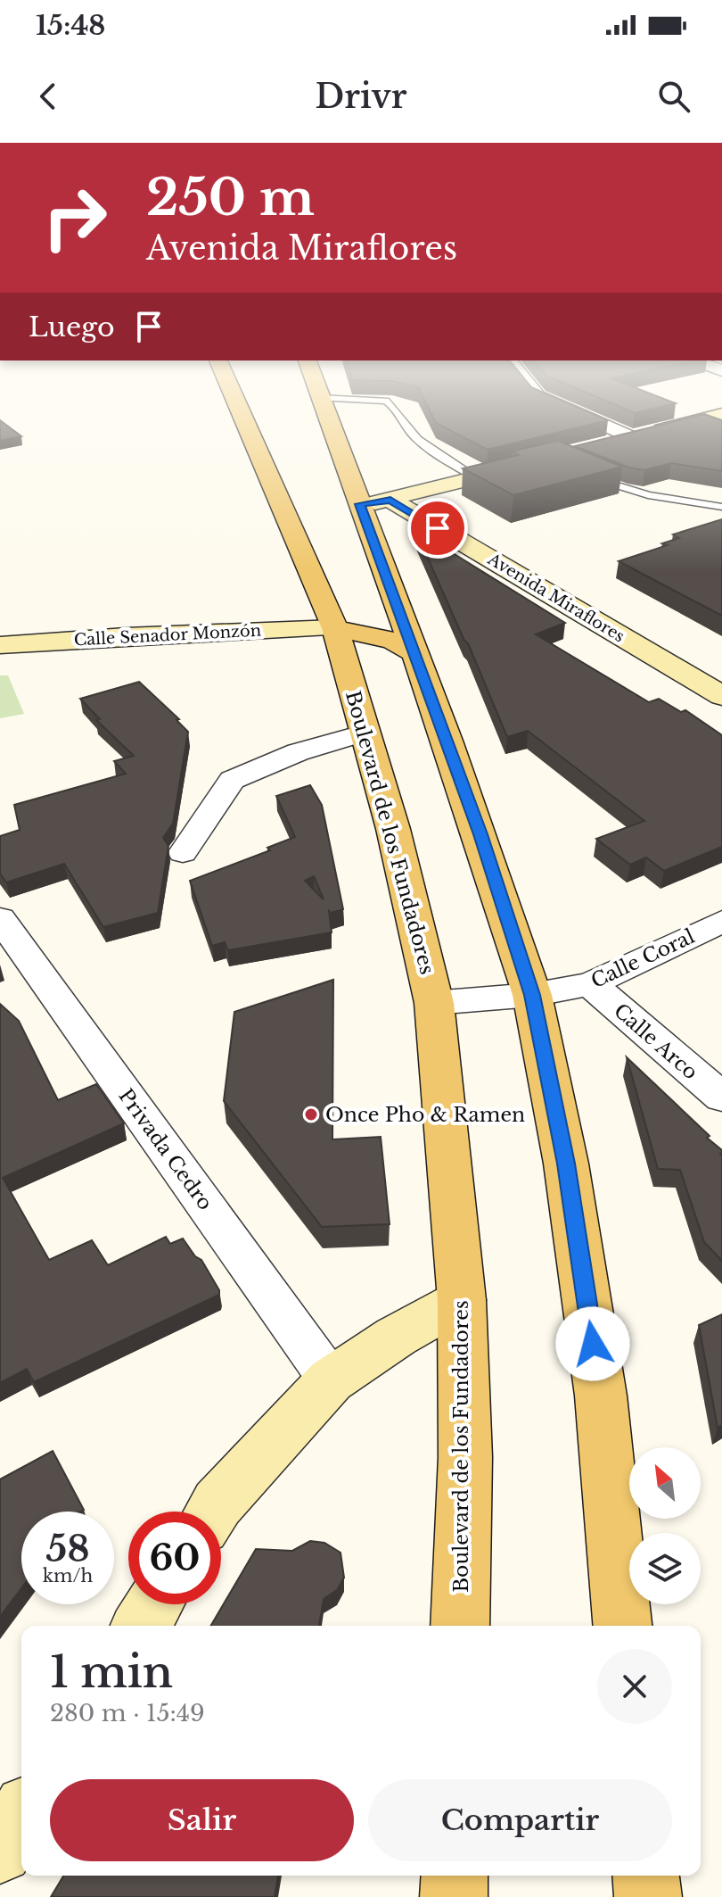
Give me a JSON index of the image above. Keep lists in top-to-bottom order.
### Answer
{
  "streets": {
    "main road": ["Boulevard de los Fundadores"],
    "street": [
      "Avenida Miraflores",
      "Calle Senador Monzón",
      "Calle Coral",
      "Calle Arco",
      "Privada Cedro"
    ]
  },
  "crossings": [
    ["Calle Senador Monzón", "Boulevard de los Fundadores"],
    ["Boulevard de los Fundadores", "Calle Coral"],
    ["Calle Coral", "Calle Arco"]
  ],
  "places": ["Once Pho & Ramen"],
  "north": "top left",
  "page": {
    "status": "15:48",
    "header": "Drivr",
    "turn": ["250 m", "Avenida Miraflores"],
    "then": "Luego",
    "speed": "58 km/h",
    "limit": "60",
    "heading": ["1 min", "280 m · 15:49"],
    "buttons": ["Salir", "Compartir"]
  }
}
